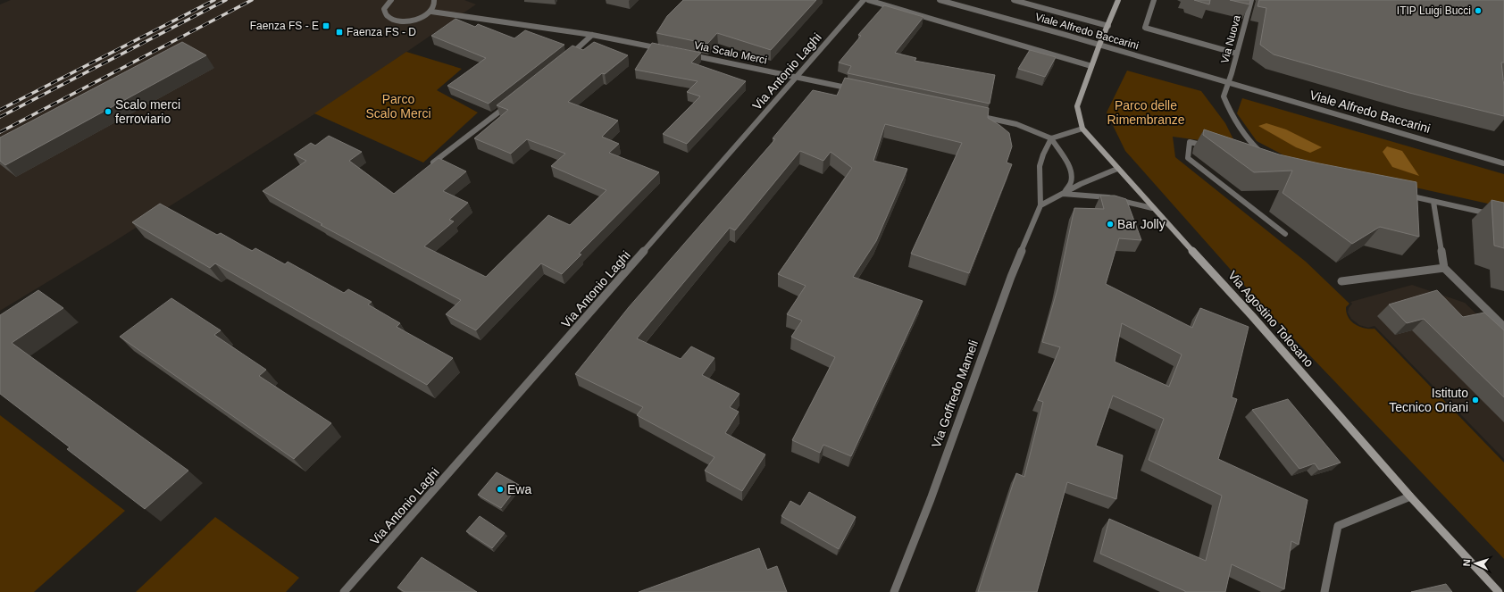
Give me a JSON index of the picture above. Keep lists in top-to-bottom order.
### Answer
{
  "streets": {
    "main road": ["Via Agostino Tolosano"],
    "street": [
      "Viale Alfredo Baccarini",
      "Via Nuova",
      "Via Scalo Merci",
      "Via Antonio Laghi",
      "Via Goffredo Mameli"
    ]
  },
  "crossings": [
    ["Viale Alfredo Baccarini", "Via Nuova"],
    ["Viale Alfredo Baccarini", "Via Agostino Tolosano"],
    ["Via Scalo Merci", "Via Antonio Laghi"]
  ],
  "parks": ["Parco Scalo Merci", "Parco delle Rimembranze"],
  "places": {
    "other": [
      "ITIP Luigi Bucci",
      "Scalo merci ferroviario",
      "Bar Jolly",
      "Istituto Tecnico Oriani",
      "Ewa"
    ],
    "transit": ["Faenza FS - E", "Faenza FS - D"]
  },
  "north": "left"
}
